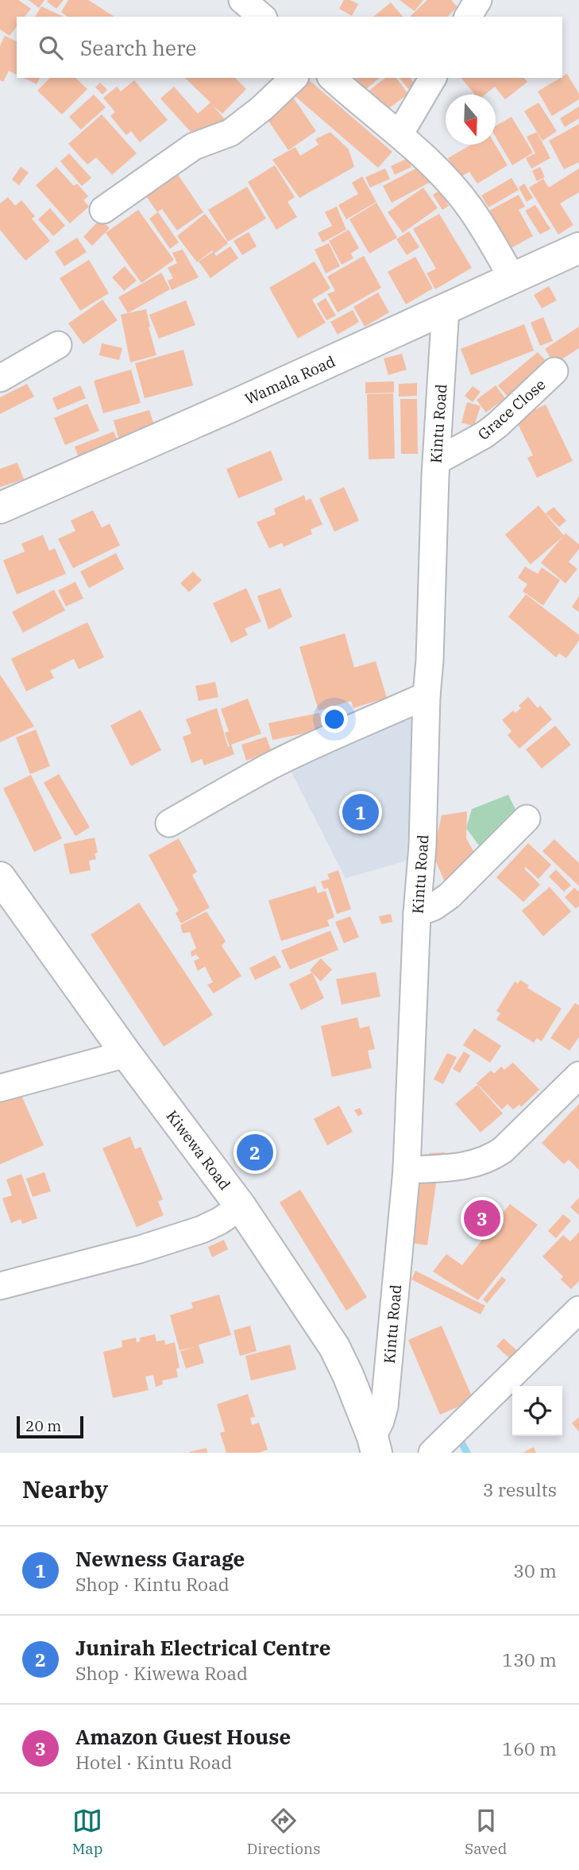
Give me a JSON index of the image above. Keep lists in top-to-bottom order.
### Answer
{
  "streets": {
    "street": [
      "Wamala Road",
      "Grace Close",
      "Kintu Road",
      "Kiwewa Road"
    ]
  },
  "crossings": [
    ["Wamala Road", "Kintu Road"],
    ["Grace Close", "Kintu Road"],
    ["Kintu Road", "Kiwewa Road"]
  ],
  "scale_bar": "20 m",
  "north": "bottom",
  "page": {
    "search": "Search here",
    "pins": ["1", "2", "3"],
    "scale": "20 m",
    "heading": ["Nearby", "3 results"],
    "list": [
      {
        "mark": "1",
        "name": "Newness Garage",
        "note": "Shop · Kintu Road",
        "value": "30 m"
      },
      {
        "mark": "2",
        "name": "Junirah Electrical Centre",
        "note": "Shop · Kiwewa Road",
        "value": "130 m"
      },
      {
        "mark": "3",
        "name": "Amazon Guest House",
        "note": "Hotel · Kintu Road",
        "value": "160 m"
      }
    ],
    "nav": ["Map", "Directions", "Saved"]
  }
}
